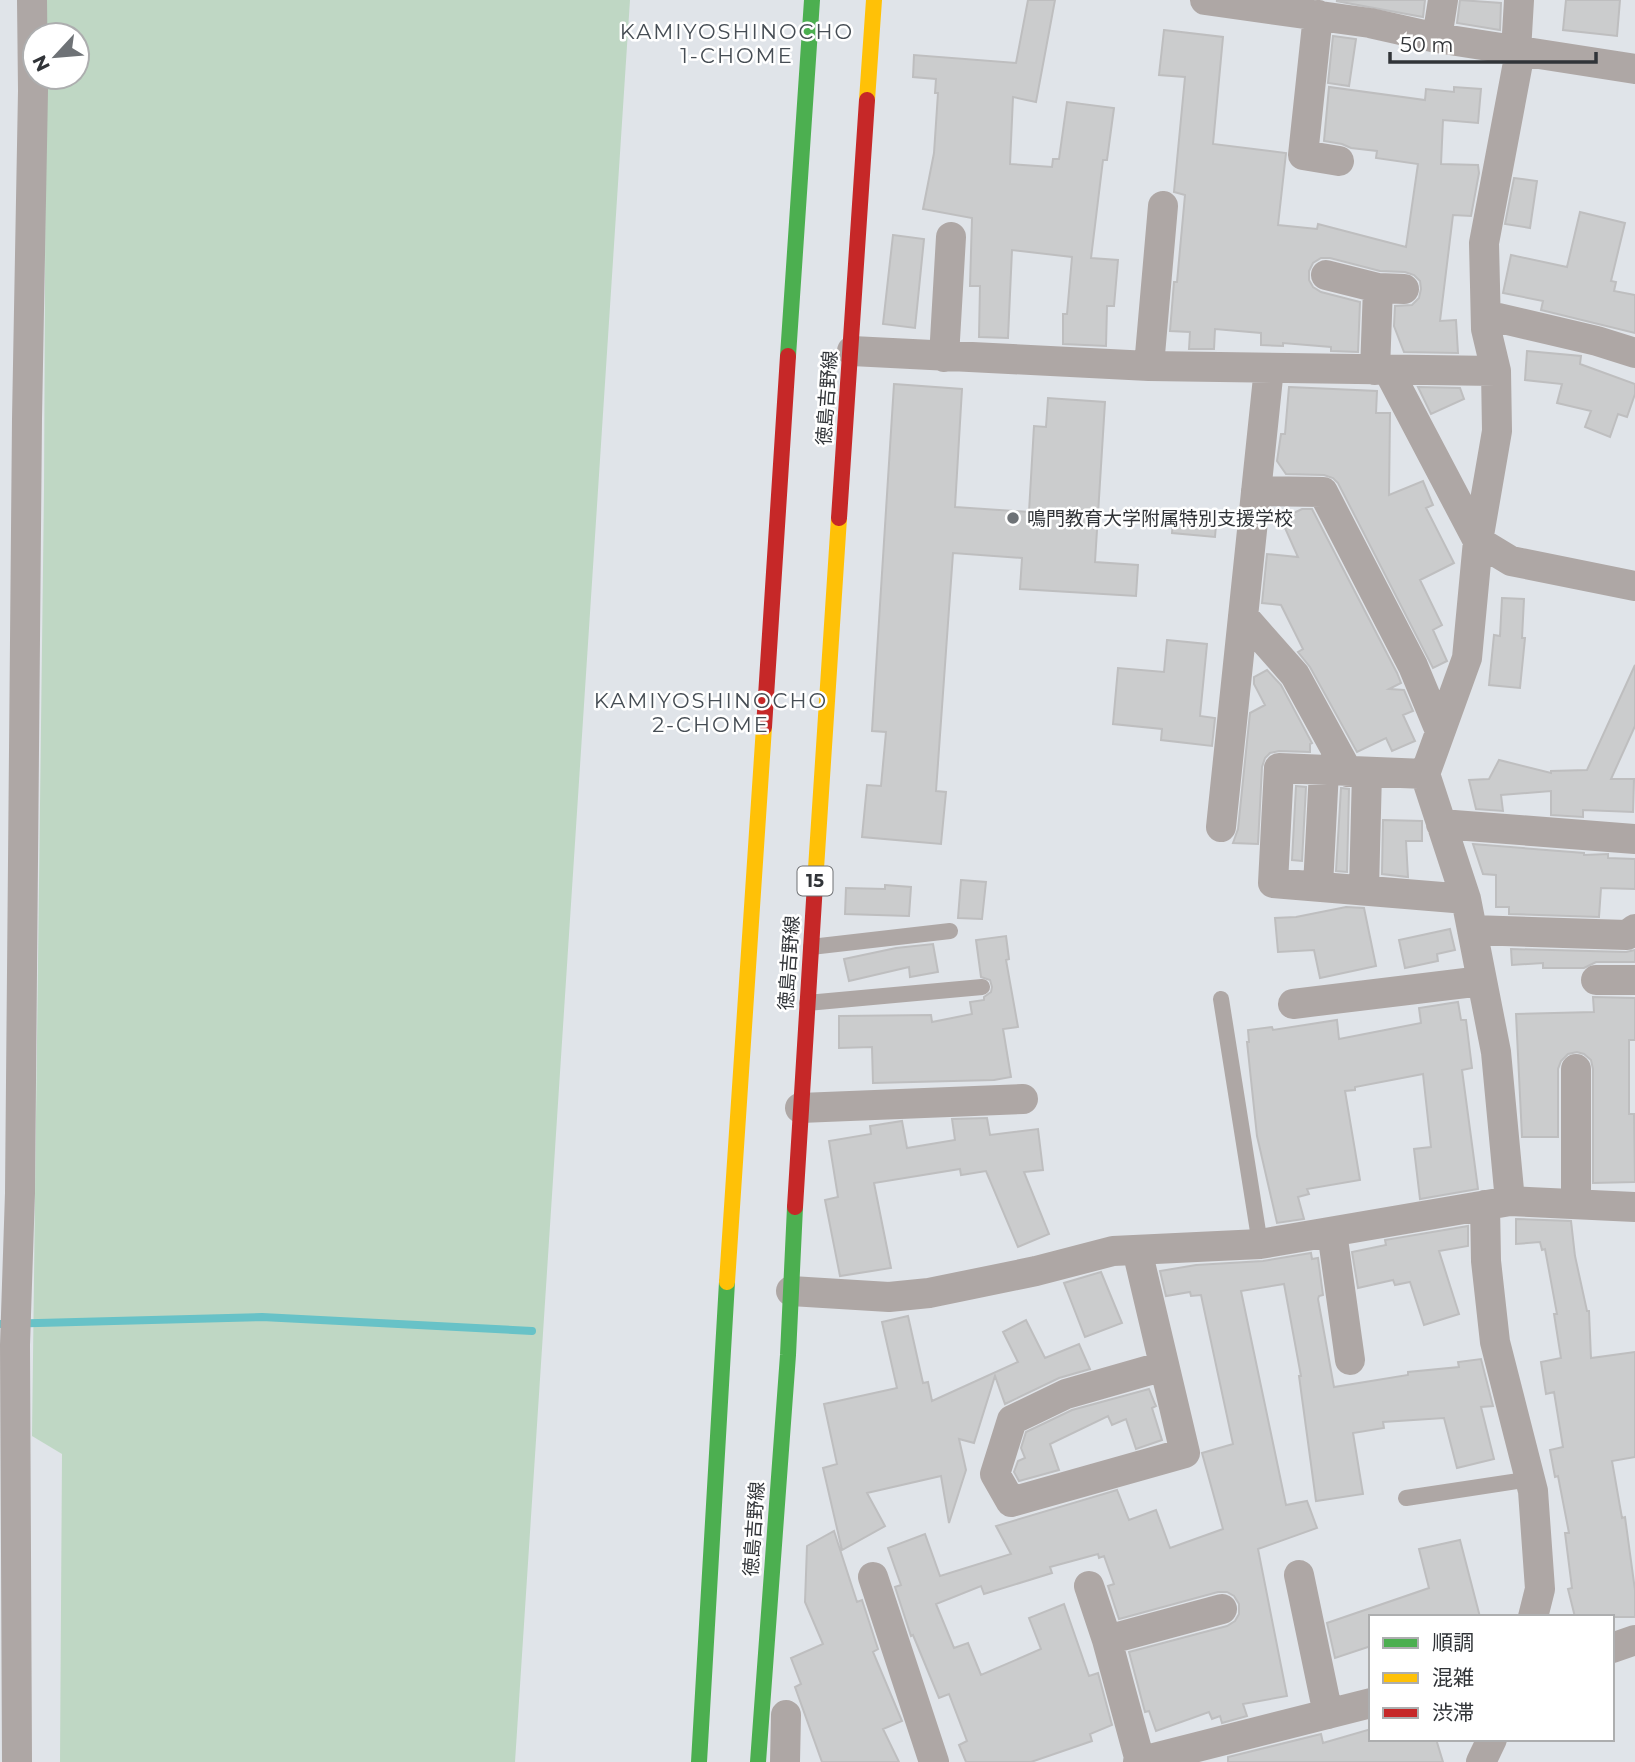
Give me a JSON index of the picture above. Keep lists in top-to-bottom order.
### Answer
{
  "streets": {
    "main road": ["徳島吉野線", "15"]
  },
  "districts": ["KAMIYOSHINOCHO 1-CHOME", "KAMIYOSHINOCHO 2-CHOME"],
  "places": ["鳴門教育大学附属特別支援学校"],
  "legend": ["順調", "混雑", "渋滞"],
  "scale_bar": "50 m",
  "north": "bottom left"
}
